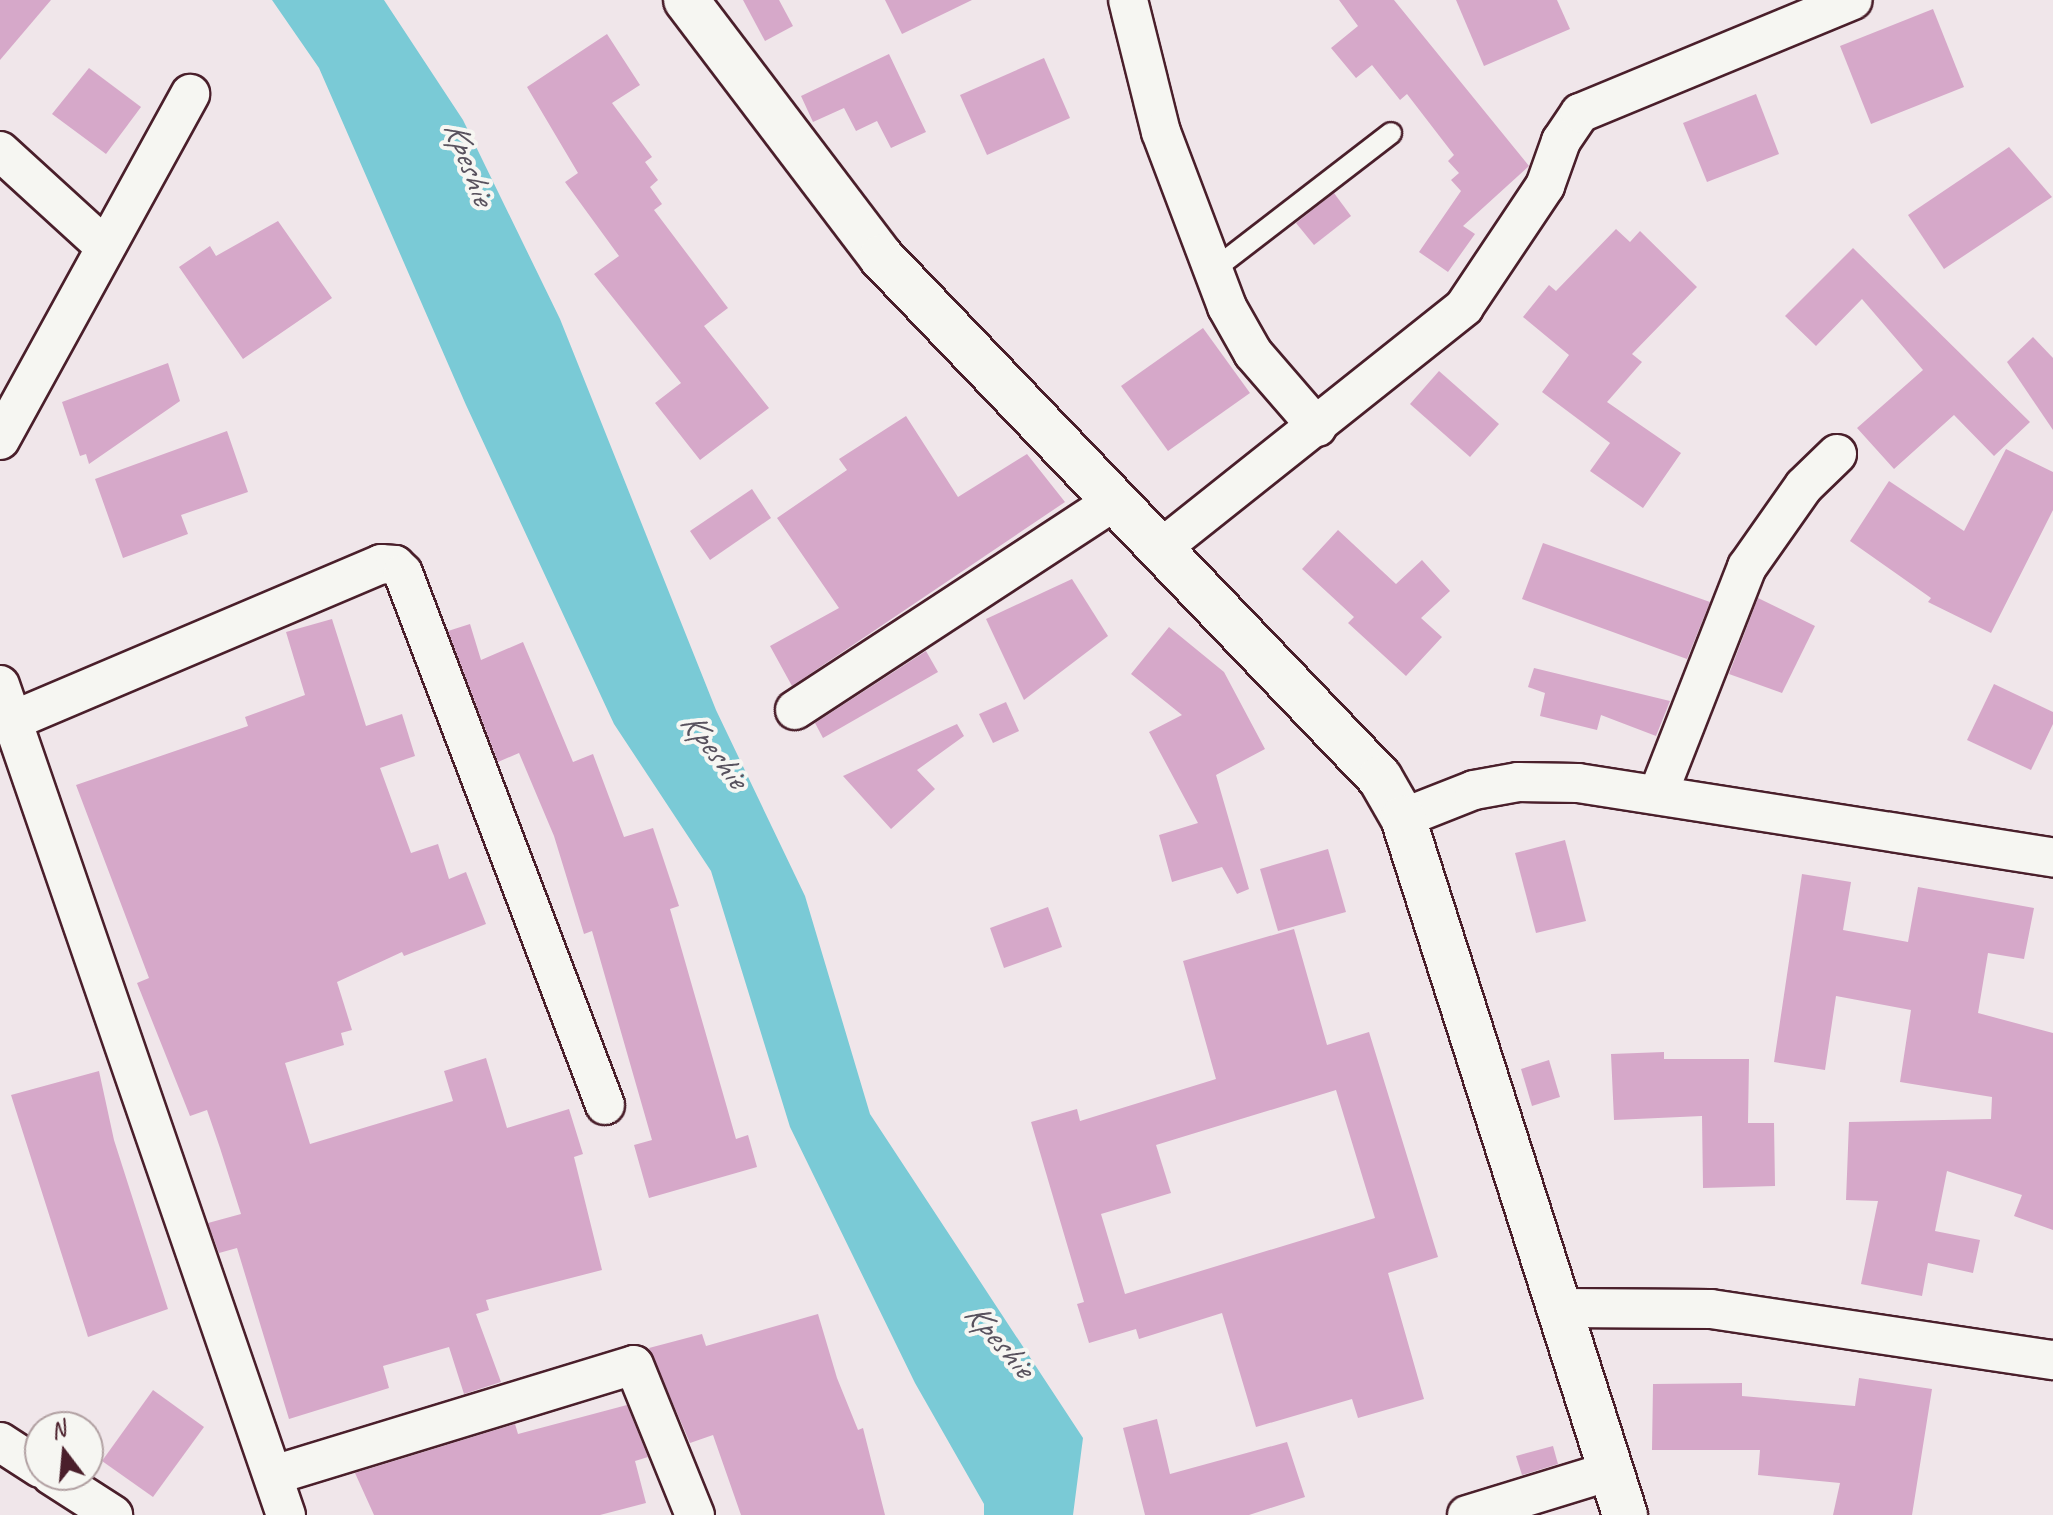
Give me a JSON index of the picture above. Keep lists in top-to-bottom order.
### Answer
{
  "water": ["Kpeshie"],
  "north": "top"
}
